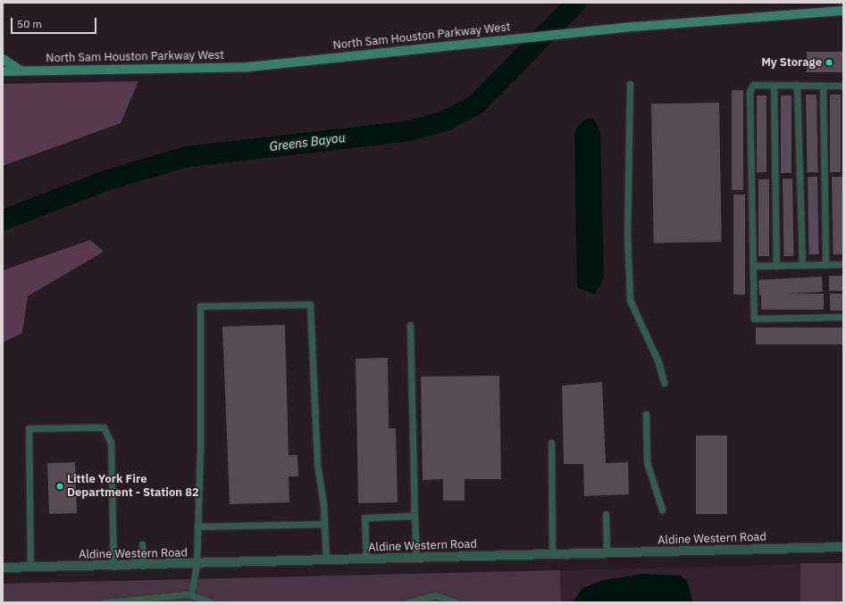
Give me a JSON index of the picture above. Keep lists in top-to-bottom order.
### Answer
{
  "streets": {
    "main road": ["North Sam Houston Parkway West"],
    "street": ["Aldine Western Road"]
  },
  "water": ["Greens Bayou"],
  "places": ["My Storage", "Little York Fire Department - Station 82"],
  "scale_bar": "50 m"
}
